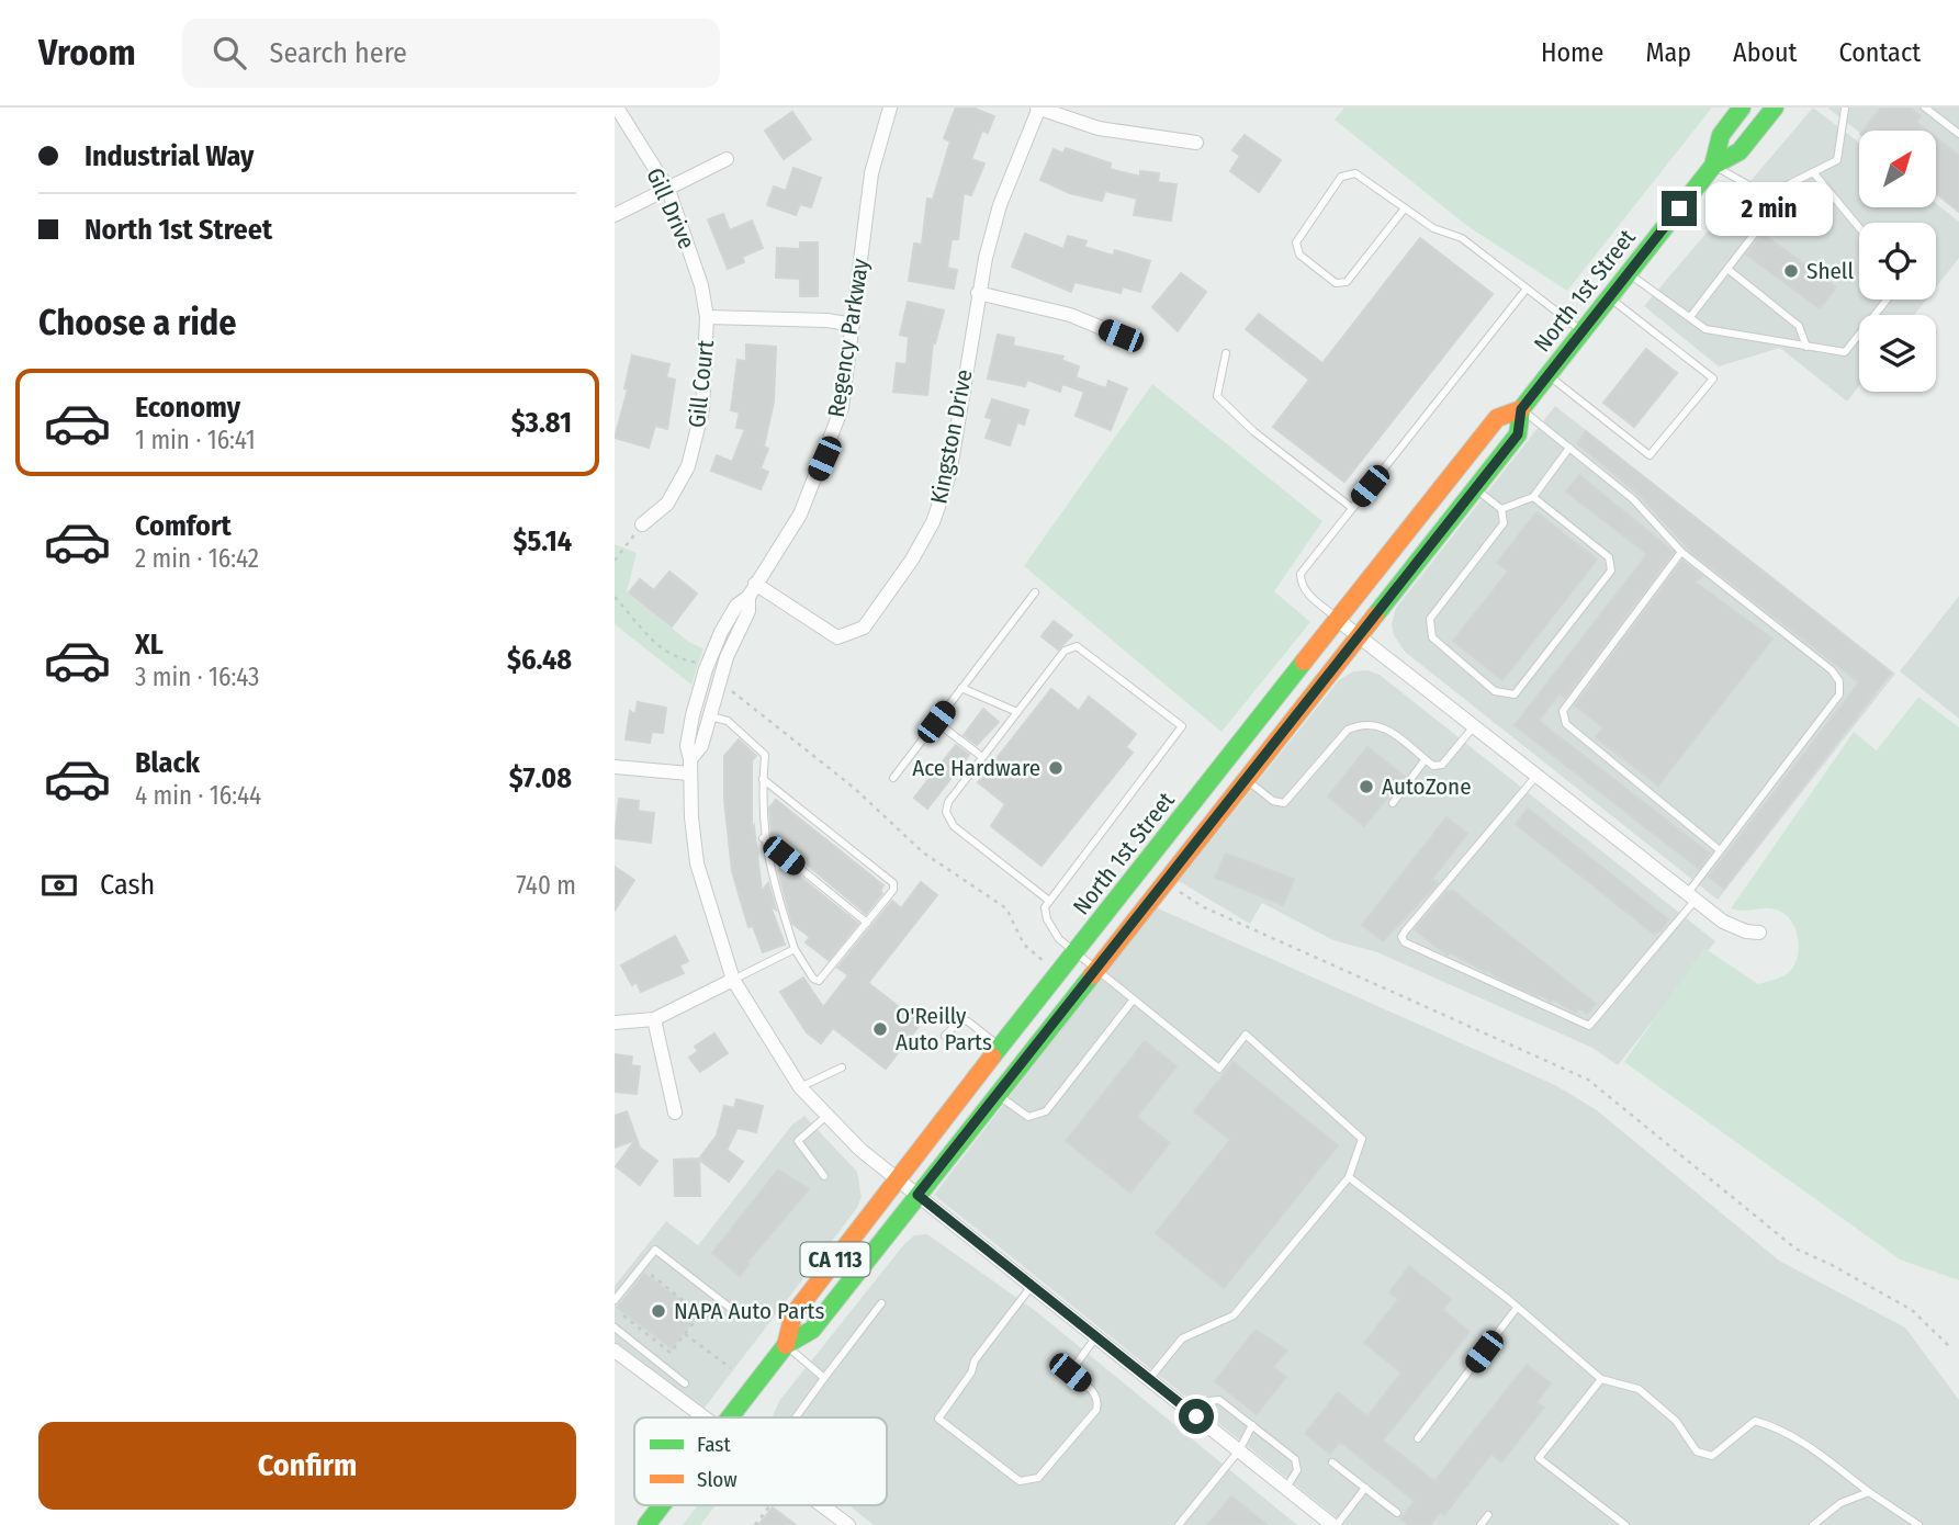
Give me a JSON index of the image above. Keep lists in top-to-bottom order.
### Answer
{
  "streets": {
    "main road": ["North 1st Street", "CA 113"],
    "street": [
      "Gill Drive",
      "Regency Parkway",
      "Gill Court",
      "Kingston Drive"
    ]
  },
  "crossings": [
    ["Gill Drive", "Gill Court"],
    ["North 1st Street", "Regency Parkway"],
    ["Regency Parkway", "Kingston Drive"]
  ],
  "places": [
    "Shell",
    "Ace Hardware",
    "AutoZone",
    "O'Reilly Auto Parts",
    "NAPA Auto Parts"
  ],
  "legend": ["Fast", "Slow"],
  "north": "top right",
  "page": {
    "header": "Vroom",
    "search": "Search here",
    "nav": [
      "Home",
      "Map",
      "About",
      "Contact"
    ],
    "banner": ["Industrial Way", "North 1st Street"],
    "bubble": "2 min",
    "heading": "Choose a ride",
    "list": [
      {
        "name": "Economy",
        "note": "1 min · 16:41",
        "value": "$3.81"
      },
      {
        "name": "Comfort",
        "note": "2 min · 16:42",
        "value": "$5.14"
      },
      {
        "name": "XL",
        "note": "3 min · 16:43",
        "value": "$6.48"
      },
      {
        "name": "Black",
        "note": "4 min · 16:44",
        "value": "$7.08"
      }
    ],
    "pay": ["Cash", "740 m"],
    "buttons": "Confirm"
  }
}
